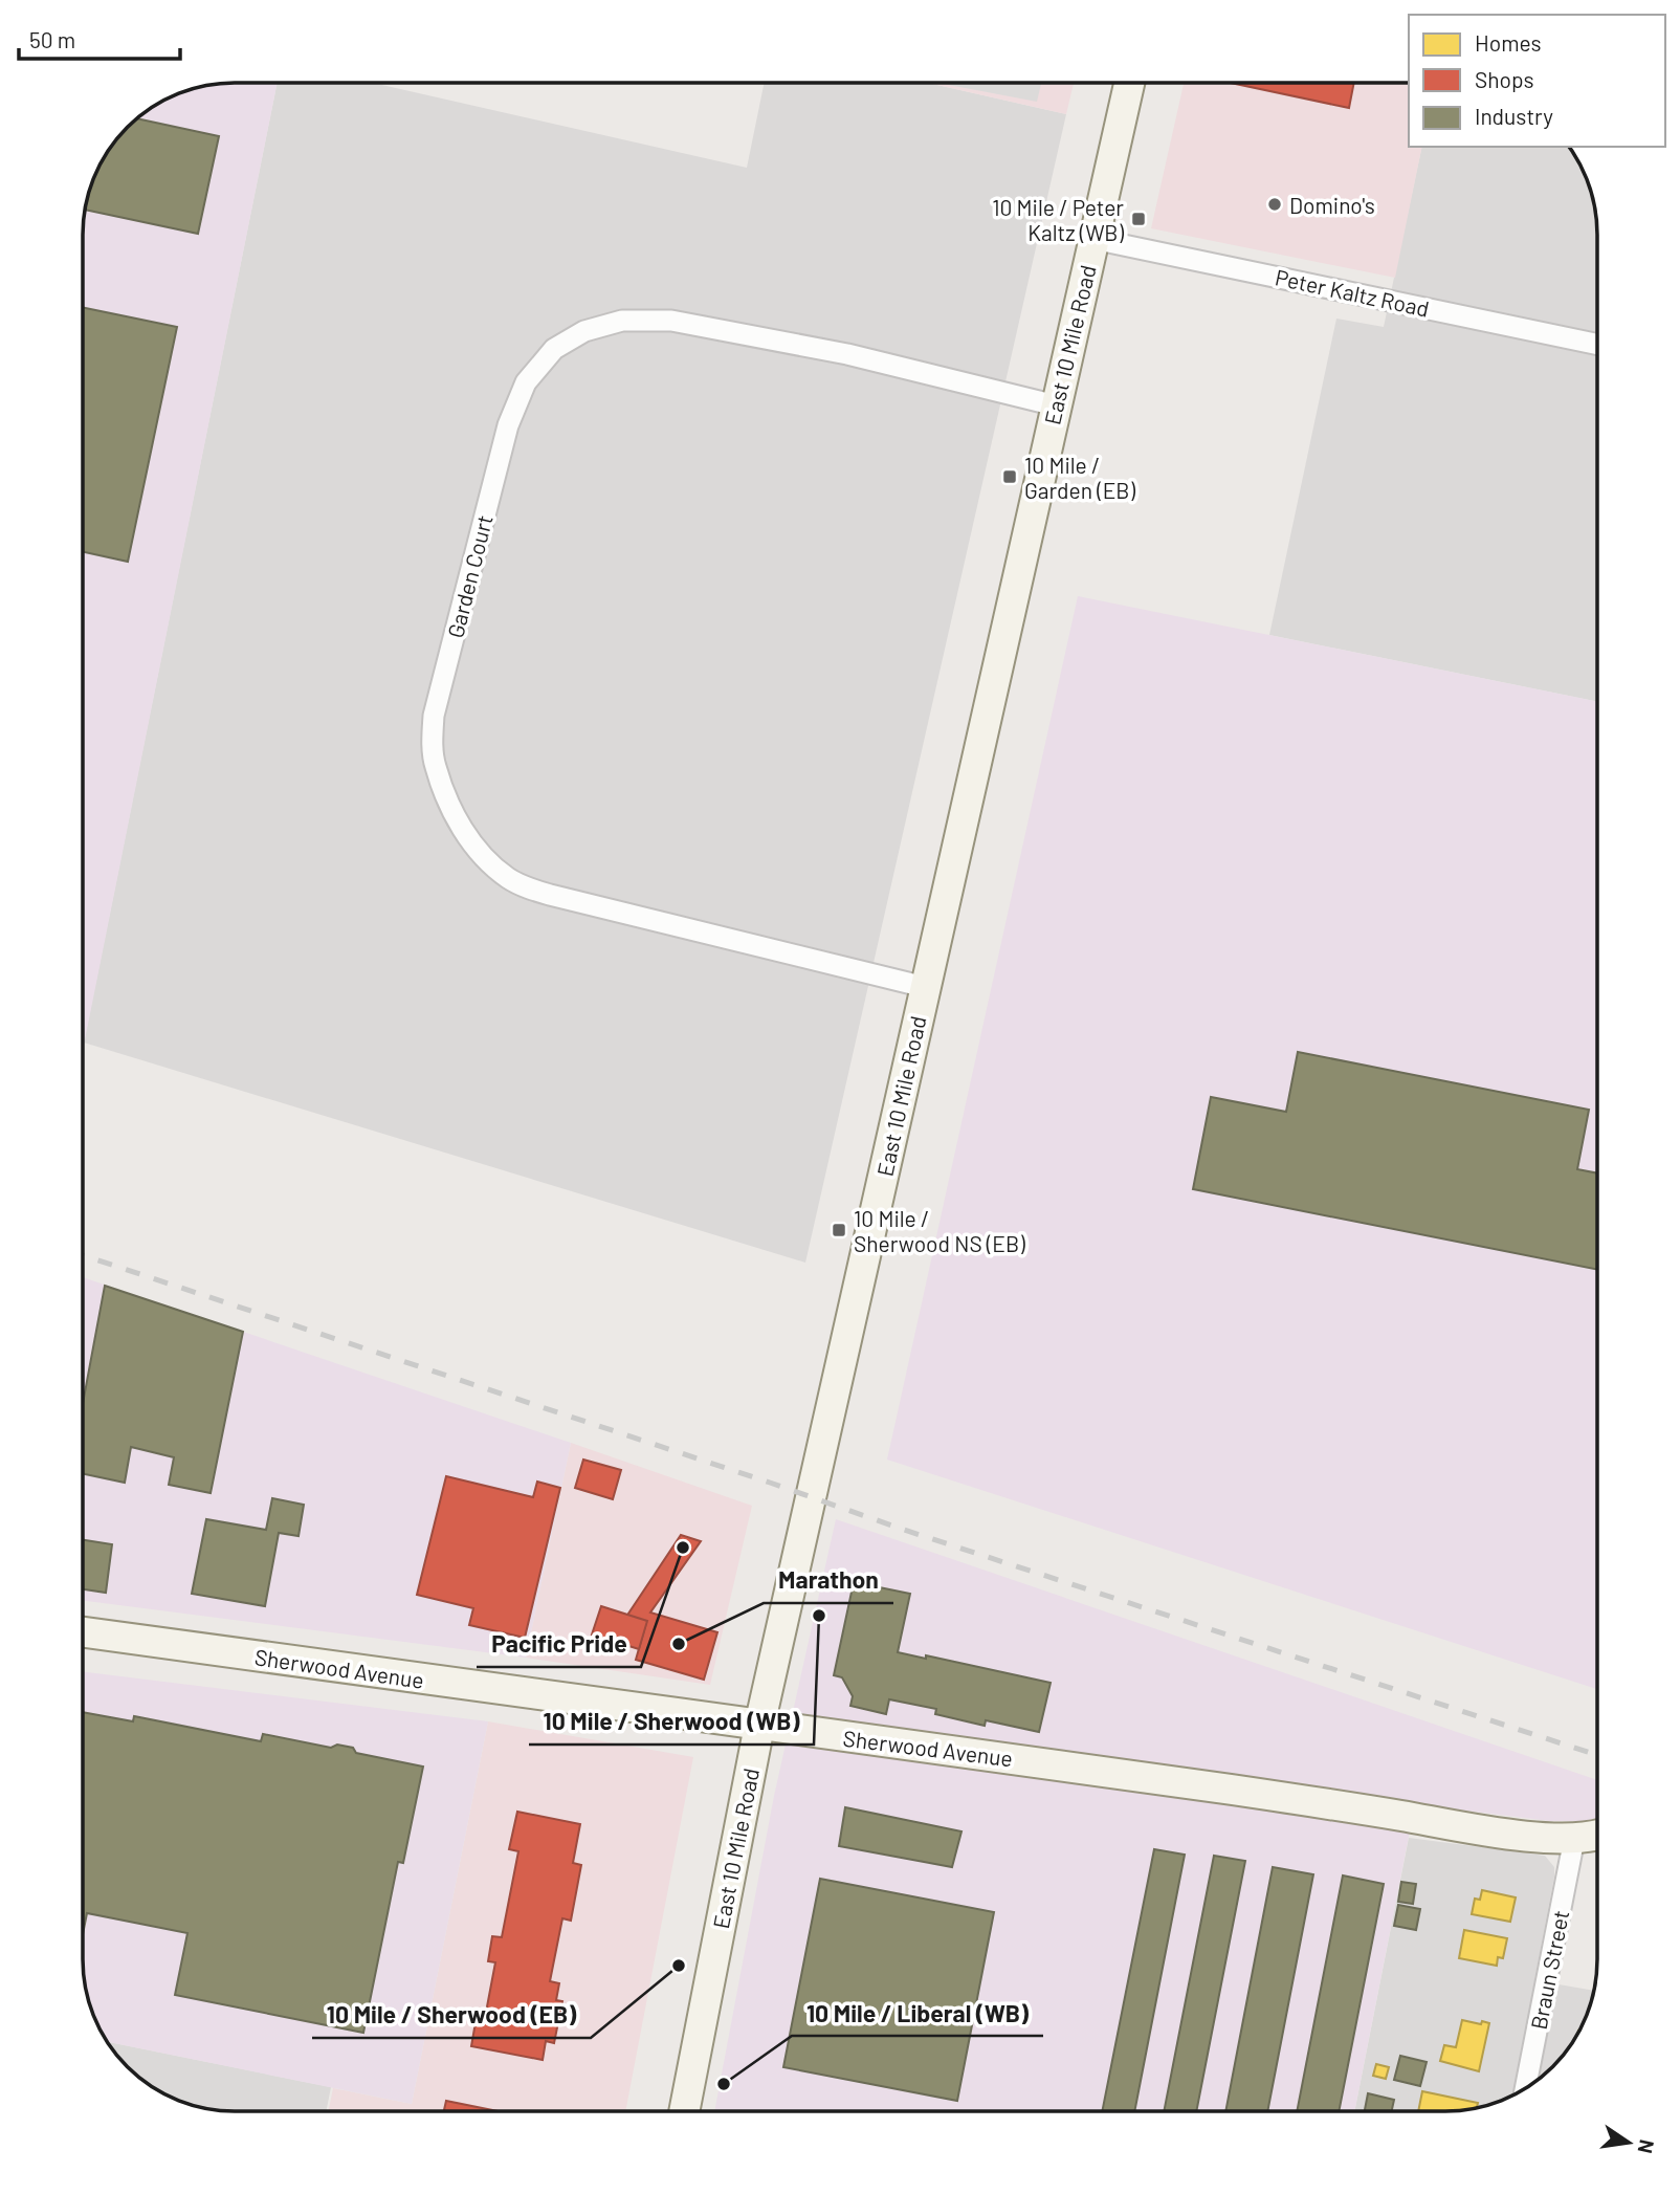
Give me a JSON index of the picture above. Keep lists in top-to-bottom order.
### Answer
{
  "streets": {
    "main road": ["East 10 Mile Road", "Sherwood Avenue"],
    "street": ["Peter Kaltz Road", "Garden Court", "Braun Street"]
  },
  "crossings": [
    ["Peter Kaltz Road", "East 10 Mile Road"],
    ["East 10 Mile Road", "Garden Court"],
    ["East 10 Mile Road", "Sherwood Avenue"],
    ["Sherwood Avenue", "Braun Street"]
  ],
  "places": {
    "other": [
      "Domino's",
      "Pacific Pride",
      "10 Mile / Sherwood (WB)",
      "Marathon",
      "10 Mile / Sherwood (EB)",
      "10 Mile / Liberal (WB)"
    ],
    "transit": ["10 Mile / Peter Kaltz (WB)", "10 Mile / Garden (EB)", "10 Mile / Sherwood NS (EB)"]
  },
  "legend": ["Homes", "Shops", "Industry"],
  "scale_bar": "50 m",
  "north": "right"
}
